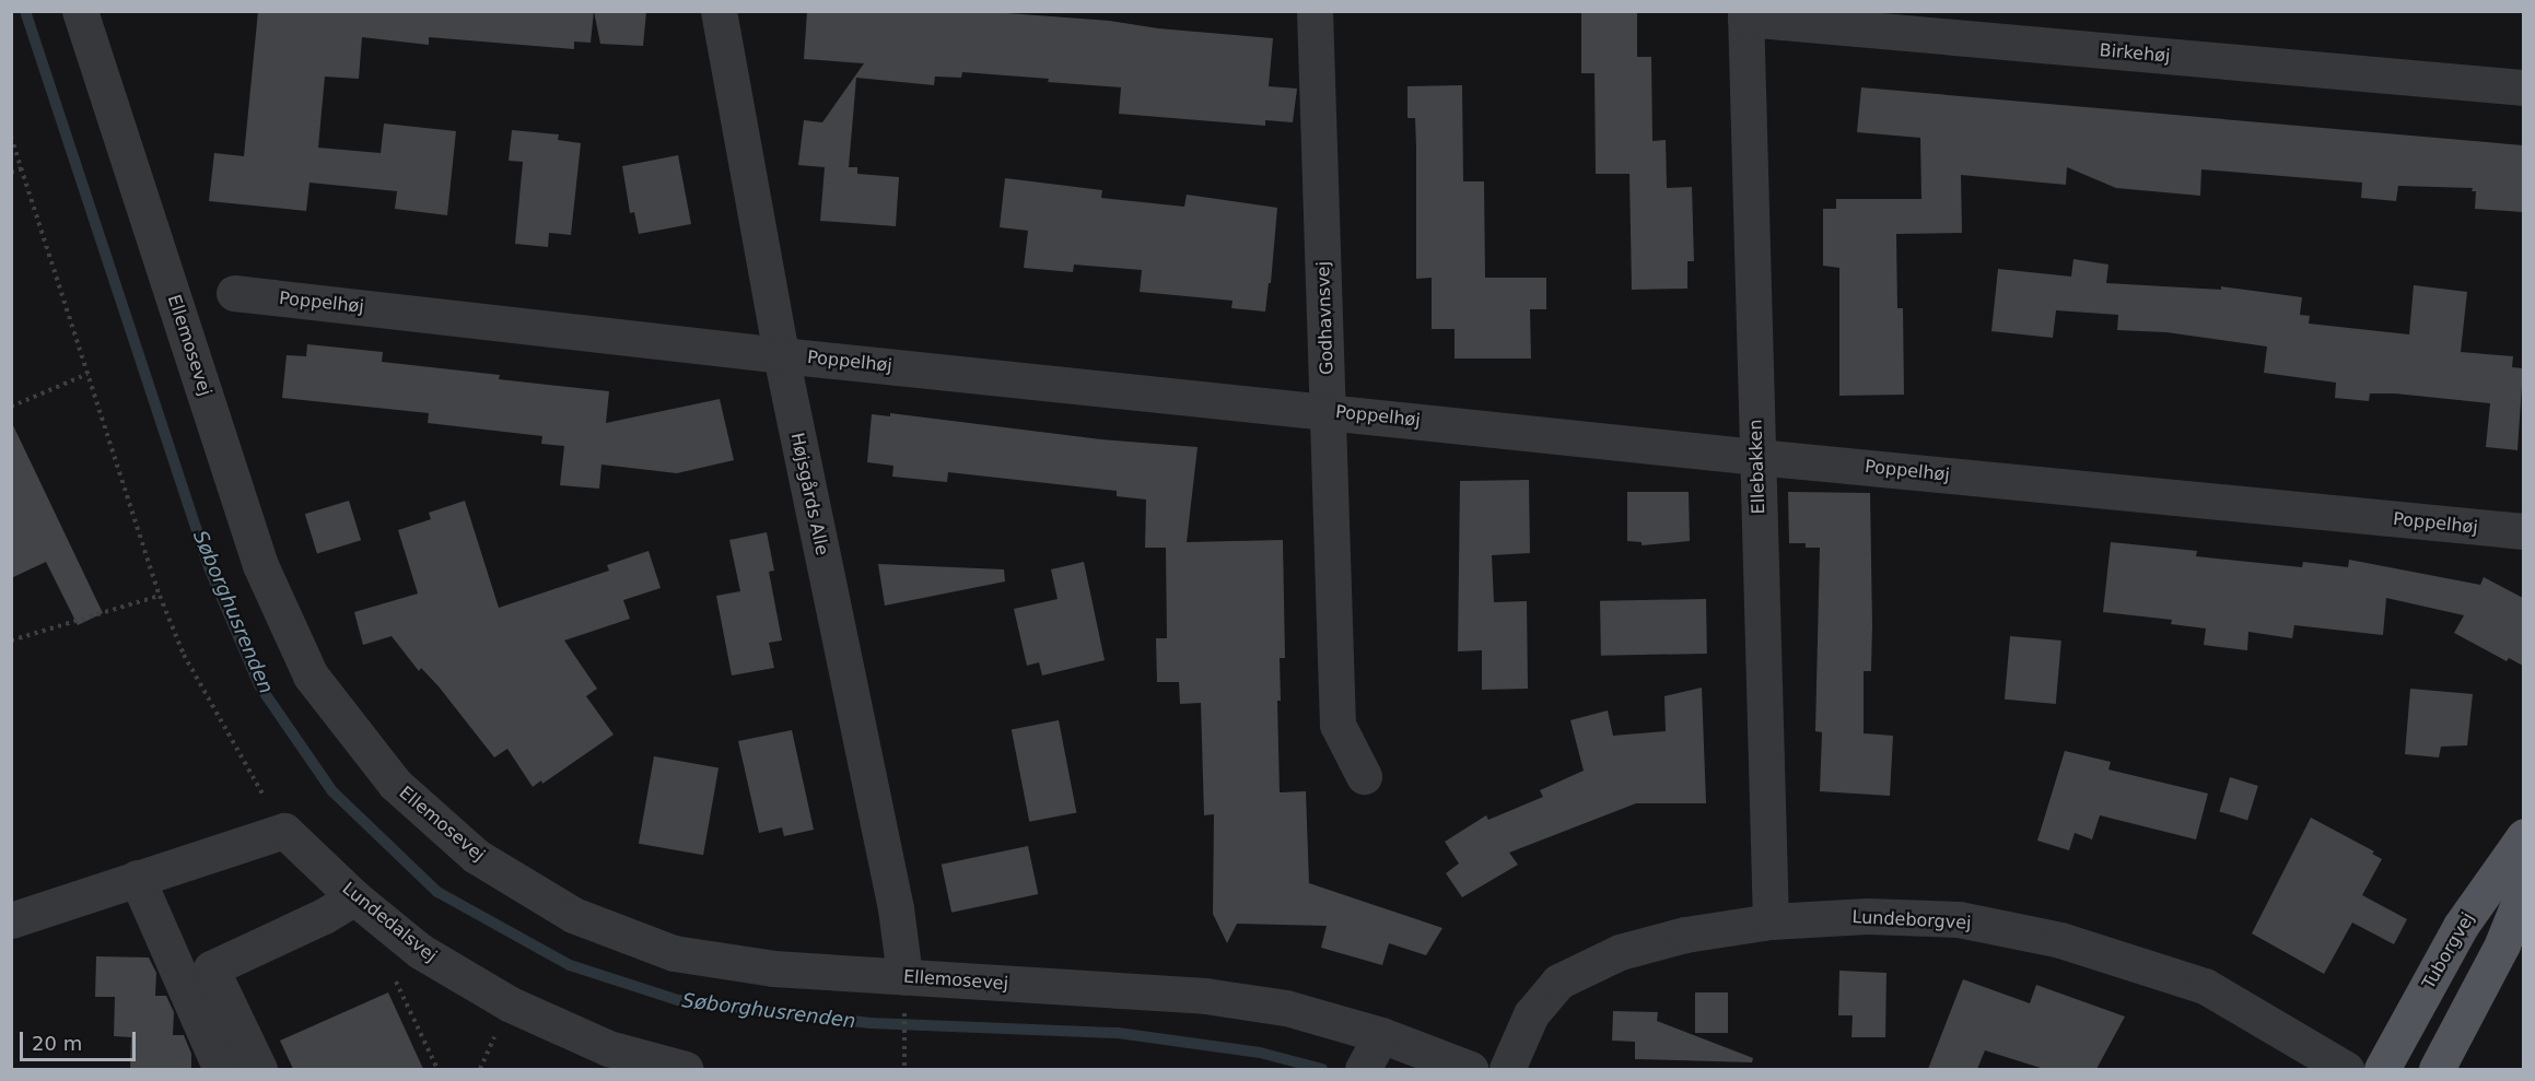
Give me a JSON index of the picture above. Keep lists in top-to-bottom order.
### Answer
{
  "streets": {
    "main road": ["Tuborgvej"],
    "street": [
      "Birkehøj",
      "Poppelhøj",
      "Godhavnsvej",
      "Ellemosevej",
      "Ellebakken",
      "Højsgårds Alle",
      "Lundeborgvej",
      "Lundedalsvej"
    ]
  },
  "crossings": [
    ["Birkehøj", "Ellebakken"],
    ["Poppelhøj", "Godhavnsvej"],
    ["Poppelhøj", "Ellebakken"],
    ["Poppelhøj", "Højsgårds Alle"],
    ["Ellemosevej", "Højsgårds Alle"],
    ["Ellebakken", "Lundeborgvej"]
  ],
  "water": ["Søborghusrenden"],
  "scale_bar": "20 m"
}
